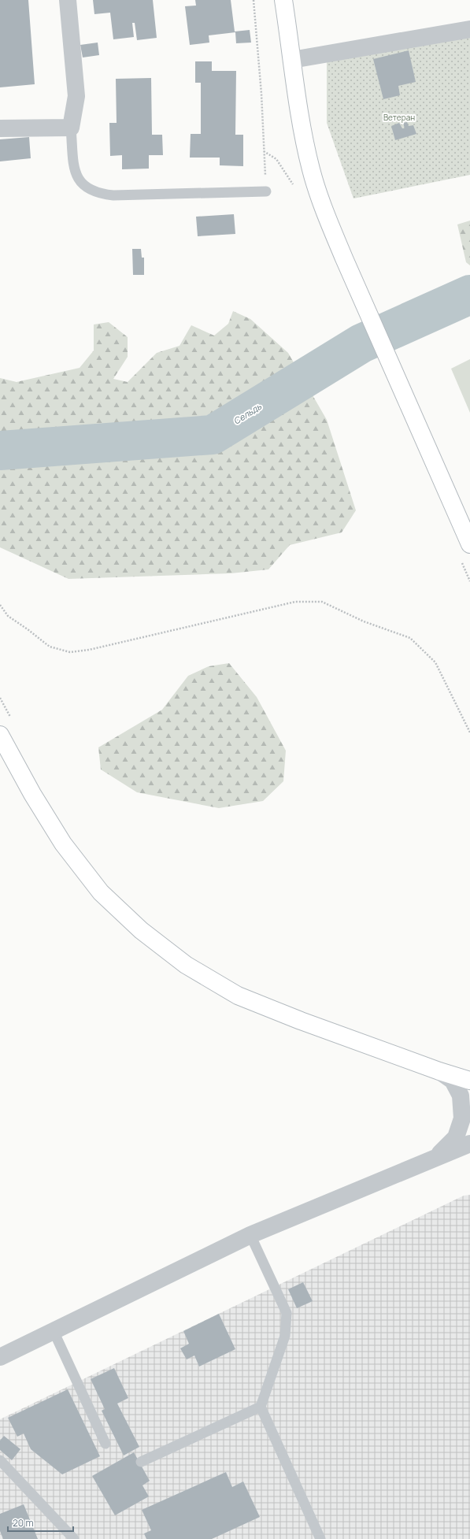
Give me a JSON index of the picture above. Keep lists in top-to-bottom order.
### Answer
{
  "water": ["Сельдь"],
  "parks": ["Ветеран"],
  "scale_bar": "20 m"
}
